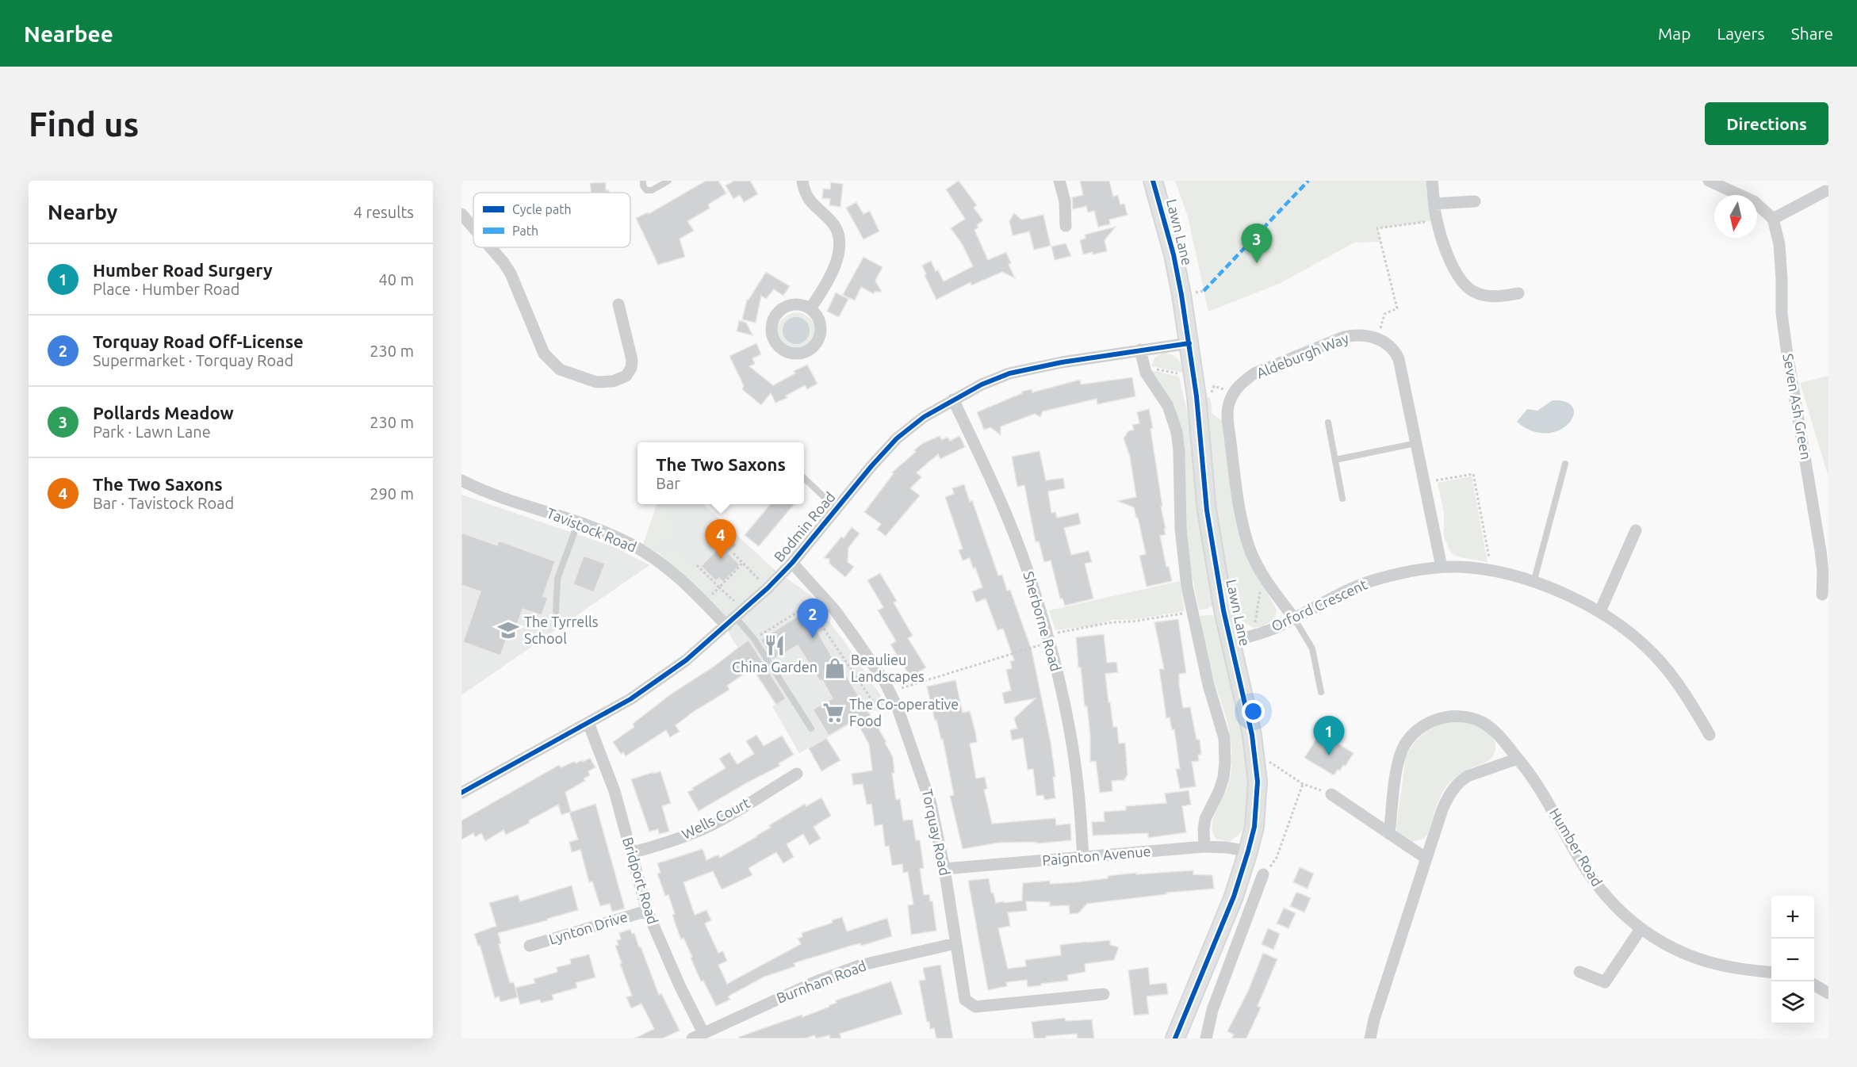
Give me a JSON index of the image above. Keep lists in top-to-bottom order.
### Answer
{
  "streets": {
    "street": [
      "Lawn Lane",
      "Aldeburgh Way",
      "Seven Ash Green",
      "Bodmin Road",
      "Tavistock Road",
      "Orford Crescent",
      "Sherborne Road",
      "Wells Court",
      "Torquay Road",
      "Humber Road",
      "Paignton Avenue",
      "Bridport Road",
      "Lynton Drive",
      "Burnham Road"
    ]
  },
  "crossings": [
    ["Lawn Lane", "Bodmin Road"],
    ["Lawn Lane", "Orford Crescent"],
    ["Lawn Lane", "Paignton Avenue"],
    ["Aldeburgh Way", "Orford Crescent"],
    ["Bodmin Road", "Tavistock Road"],
    ["Bodmin Road", "Sherborne Road"],
    ["Bodmin Road", "Torquay Road"],
    ["Bodmin Road", "Bridport Road"],
    ["Sherborne Road", "Paignton Avenue"],
    ["Wells Court", "Bridport Road"],
    ["Torquay Road", "Paignton Avenue"],
    ["Torquay Road", "Burnham Road"],
    ["Bridport Road", "Lynton Drive"],
    ["Bridport Road", "Burnham Road"]
  ],
  "places": {
    "school or university": ["The Tyrrells School"],
    "restaurant": ["China Garden"],
    "shop": ["Beaulieu Landscapes"],
    "supermarket": ["The Co-operative Food"]
  },
  "legend": ["Cycle path", "Path"],
  "north": "bottom",
  "page": {
    "header": "Nearbee",
    "nav": ["Map", "Layers", "Share"],
    "buttons": "Directions",
    "title": "Find us",
    "heading": ["Nearby", "4 results"],
    "pins": [
      "3",
      "4",
      "2",
      "1"
    ],
    "list": [
      {
        "mark": "1",
        "name": "Humber Road Surgery",
        "note": "Place · Humber Road",
        "value": "40 m"
      },
      {
        "mark": "2",
        "name": "Torquay Road Off-License",
        "note": "Supermarket · Torquay Road",
        "value": "230 m"
      },
      {
        "mark": "3",
        "name": "Pollards Meadow",
        "note": "Park · Lawn Lane",
        "value": "230 m"
      },
      {
        "mark": "4",
        "name": "The Two Saxons",
        "note": "Bar · Tavistock Road",
        "value": "290 m"
      }
    ],
    "popup": ["The Two Saxons", "Bar"],
    "map_buttons": ["+", "−"]
  }
}
